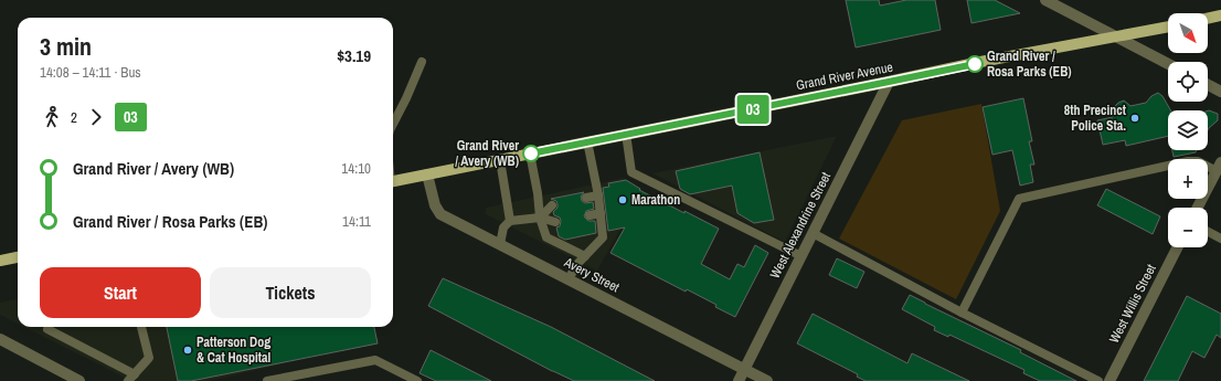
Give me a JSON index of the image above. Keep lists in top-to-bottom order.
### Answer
{
  "streets": {
    "main road": ["Grand River Avenue"],
    "street": ["West Alexandrine Street", "Avery Street", "West Willis Street"]
  },
  "crossings": [
    ["Grand River Avenue", "West Alexandrine Street"],
    ["Grand River Avenue", "Avery Street"],
    ["West Alexandrine Street", "Avery Street"]
  ],
  "places": [
    "Grand River / Rosa Parks (EB)",
    "8th Precinct Police Sta.",
    "Grand River / Avery (WB)",
    "Marathon",
    "Patterson Dog & Cat Hospital"
  ],
  "lines": ["bus line 03"],
  "north": "bottom right",
  "page": {
    "on_map": "03",
    "map_buttons": ["+", "−"],
    "heading": ["3 min", "14:08 – 14:11 · Bus", "$3.19"],
    "legs": ["2", "03"],
    "list": [
      {
        "name": "Grand River / Avery (WB)",
        "value": "14:10"
      },
      {
        "name": "Grand River / Rosa Parks (EB)",
        "value": "14:11"
      }
    ],
    "buttons": ["Start", "Tickets"]
  }
}
